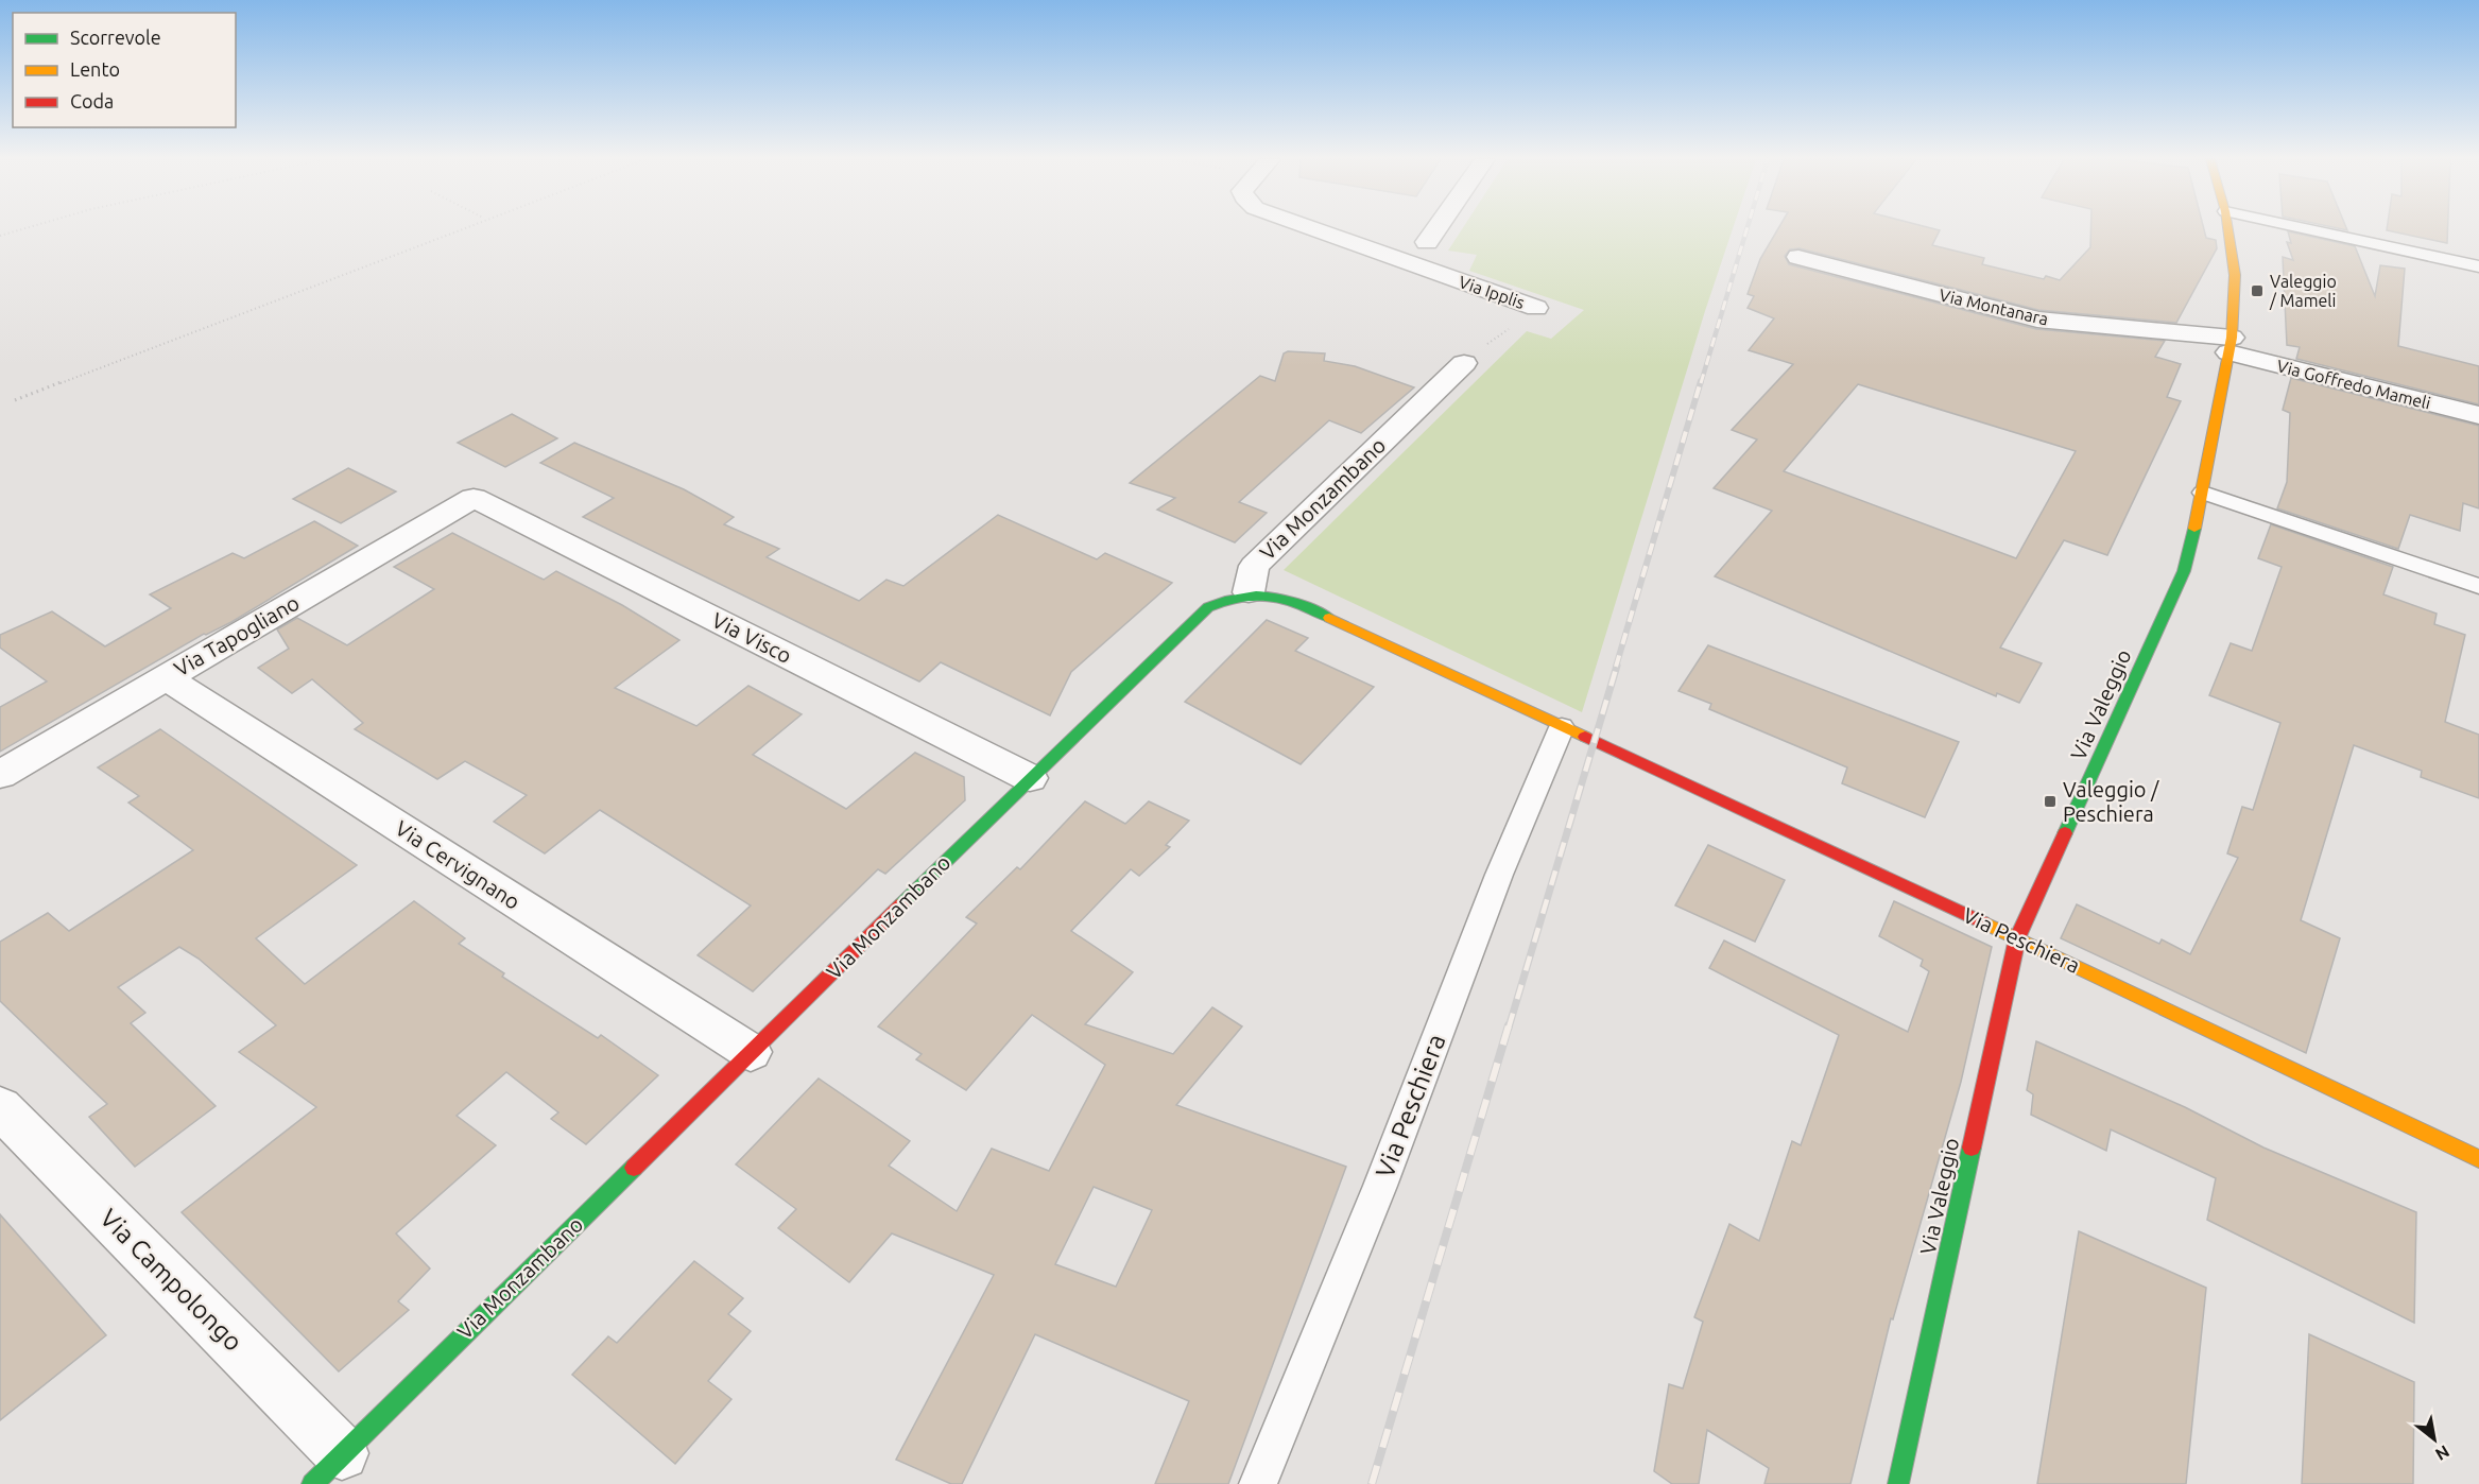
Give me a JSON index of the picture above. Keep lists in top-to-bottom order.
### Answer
{
  "streets": {
    "street": [
      "Via Ipplis",
      "Via Montanara",
      "Via Goffredo Mameli",
      "Via Monzambano",
      "Via Tapogliano",
      "Via Visco",
      "Via Valeggio",
      "Via Cervignano",
      "Via Peschiera",
      "Via Campolongo"
    ]
  },
  "crossings": [
    ["Via Montanara", "Via Goffredo Mameli"],
    ["Via Montanara", "Via Valeggio"],
    ["Via Goffredo Mameli", "Via Valeggio"],
    ["Via Monzambano", "Via Visco"],
    ["Via Monzambano", "Via Cervignano"],
    ["Via Monzambano", "Via Peschiera"],
    ["Via Monzambano", "Via Campolongo"],
    ["Via Tapogliano", "Via Visco"],
    ["Via Tapogliano", "Via Cervignano"],
    ["Via Valeggio", "Via Peschiera"]
  ],
  "places": {
    "transit": ["Valeggio / Mameli", "Valeggio / Peschiera"]
  },
  "legend": ["Scorrevole", "Lento", "Coda"],
  "north": "bottom right"
}
